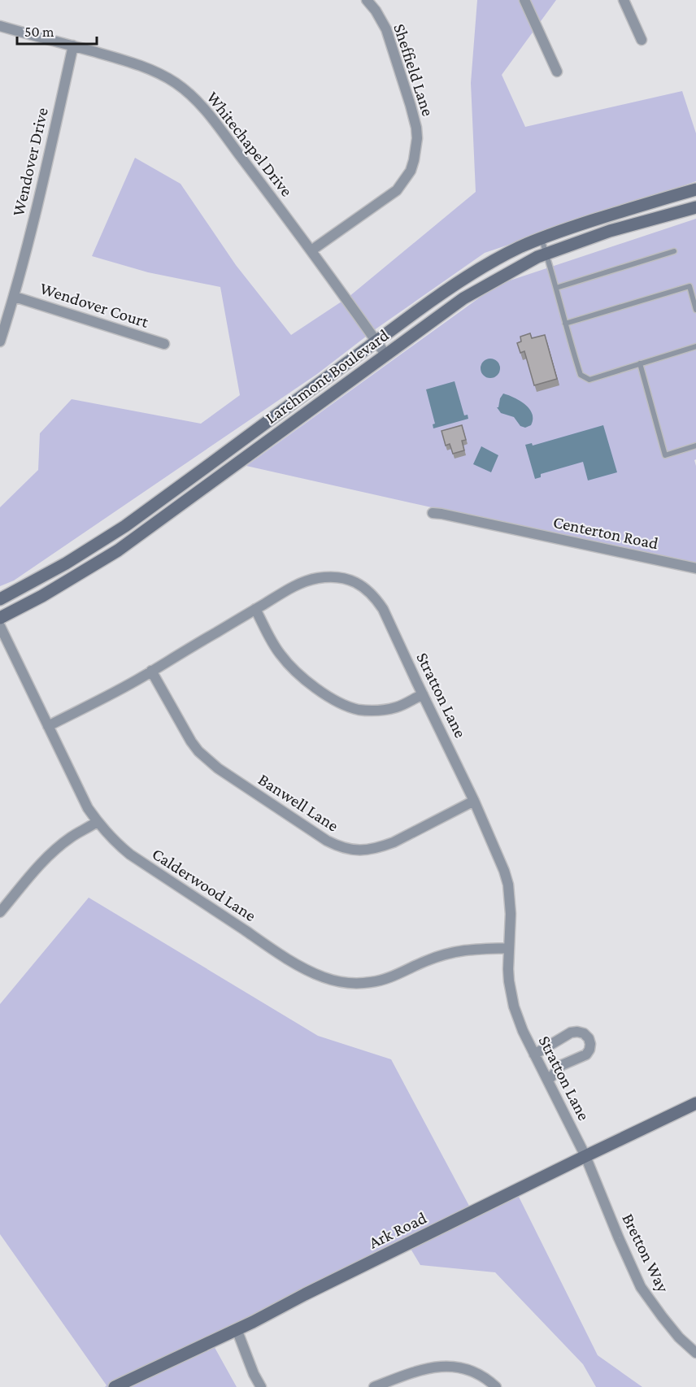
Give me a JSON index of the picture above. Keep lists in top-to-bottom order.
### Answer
{
  "streets": {
    "street": [
      "Sheffield Lane",
      "Whitechapel Drive",
      "Wendover Drive",
      "Wendover Court",
      "Larchmont Boulevard",
      "Centerton Road",
      "Stratton Lane",
      "Banwell Lane",
      "Calderwood Lane",
      "Ark Road",
      "Bretton Way"
    ]
  },
  "crossings": [
    ["Sheffield Lane", "Whitechapel Drive"],
    ["Whitechapel Drive", "Wendover Drive"],
    ["Whitechapel Drive", "Larchmont Boulevard"],
    ["Wendover Drive", "Wendover Court"],
    ["Stratton Lane", "Banwell Lane"],
    ["Stratton Lane", "Calderwood Lane"],
    ["Stratton Lane", "Ark Road"],
    ["Stratton Lane", "Bretton Way"],
    ["Ark Road", "Bretton Way"]
  ],
  "scale_bar": "50 m"
}
